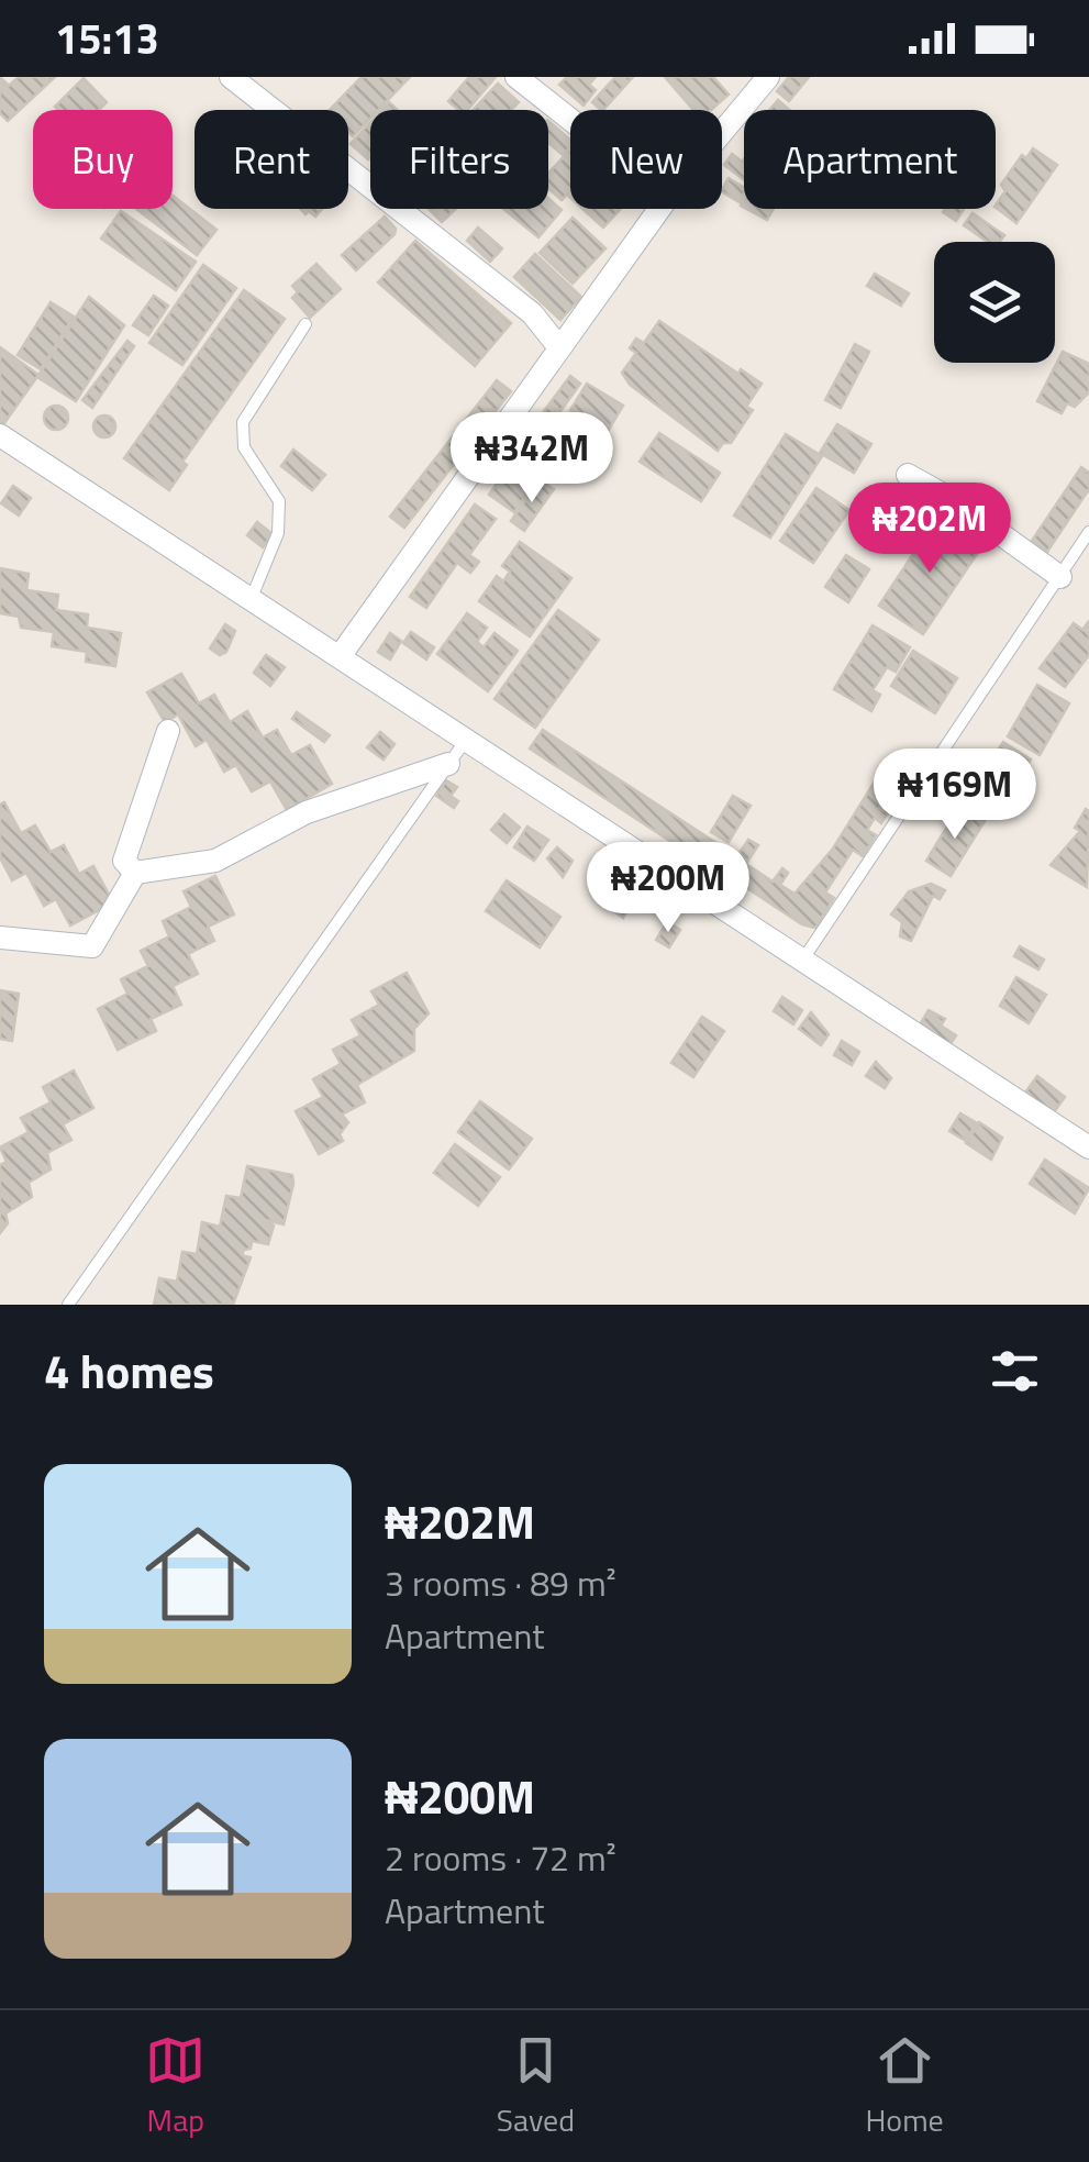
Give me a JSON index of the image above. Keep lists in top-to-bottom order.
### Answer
{
  "page": {
    "status": "15:13",
    "chip": [
      "Buy",
      "Rent",
      "Filters",
      "New",
      "Apartment"
    ],
    "price": [
      "₦342M",
      "₦202M",
      "₦169M",
      "₦200M"
    ],
    "heading": "4 homes",
    "list": [
      {
        "name": "₦202M",
        "note": "3 rooms · 89 m² · Apartment"
      },
      {
        "name": "₦200M",
        "note": "2 rooms · 72 m² · Apartment"
      }
    ],
    "tabs": ["Map", "Saved", "Home"]
  }
}
